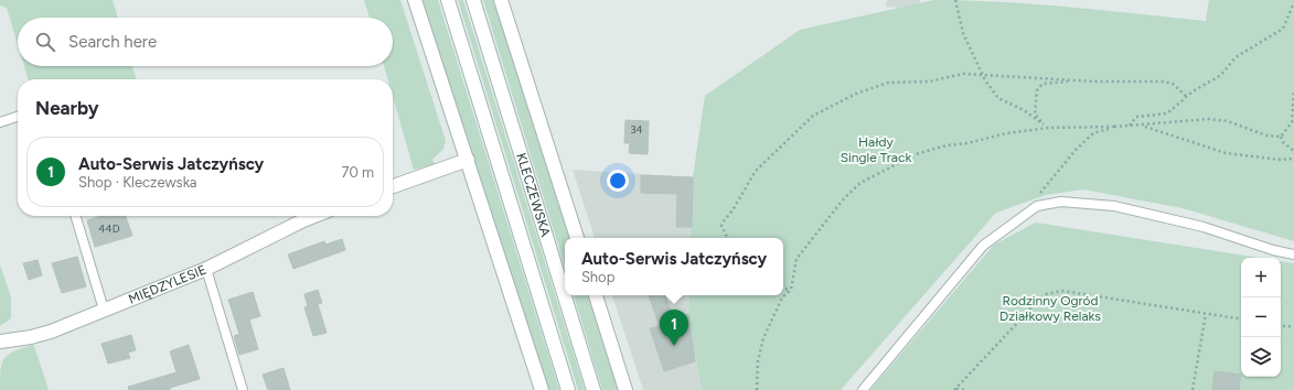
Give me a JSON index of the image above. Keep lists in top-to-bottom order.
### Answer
{
  "streets": {
    "street": ["KLECZEWSKA", "MIĘDZYLESIE"]
  },
  "parks": ["Hałdy Single Track", "Rodzinny Ogród Działkowy Relaks"],
  "house_numbers": ["34", "44D"],
  "page": {
    "search": "Search here",
    "heading": "Nearby",
    "list": [
      {
        "mark": "1",
        "name": "Auto-Serwis Jatczyńscy",
        "note": "Shop · Kleczewska",
        "value": "70 m"
      }
    ],
    "popup": ["Auto-Serwis Jatczyńscy", "Shop"],
    "map_buttons": ["+", "−"],
    "pins": "1"
  }
}
